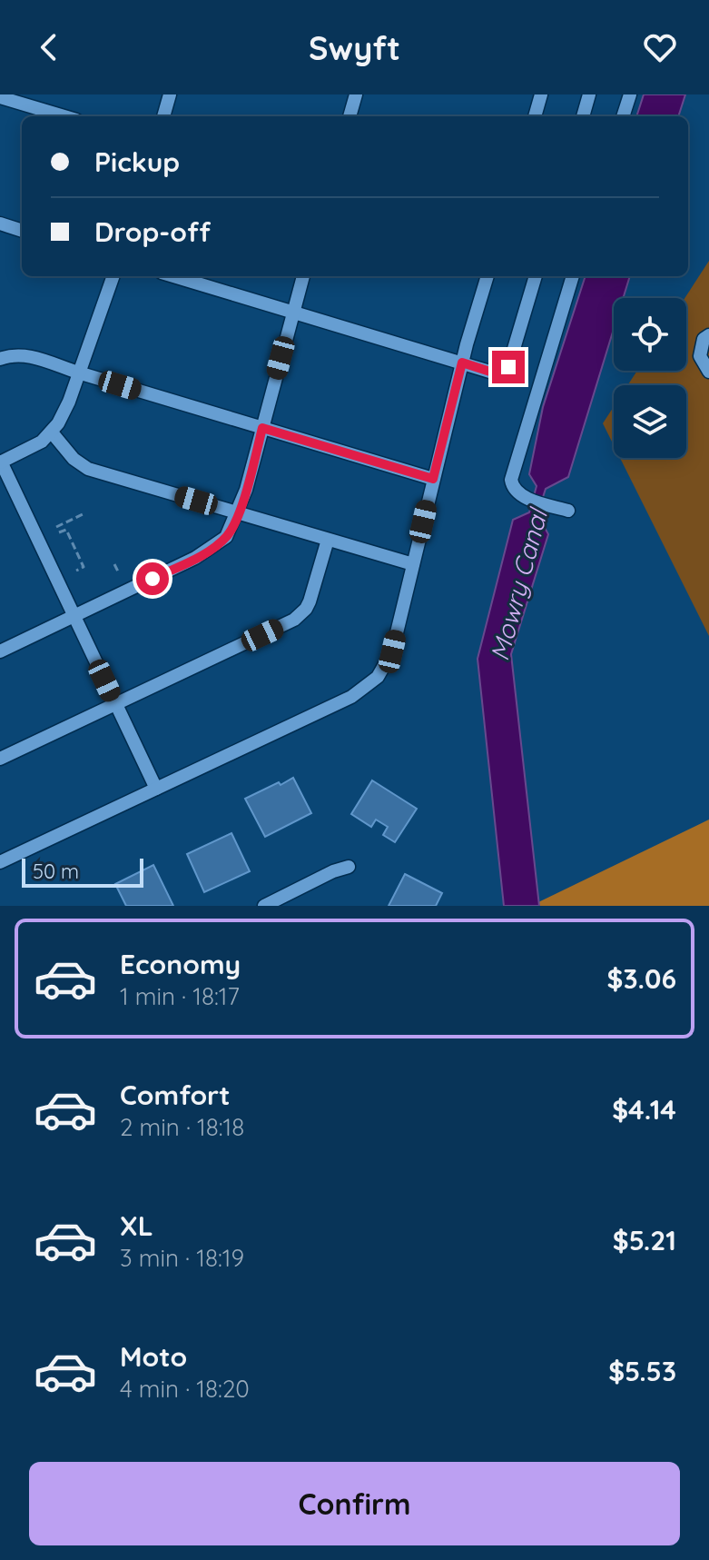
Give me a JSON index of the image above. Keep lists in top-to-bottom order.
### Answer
{
  "water": ["Mowry Canal"],
  "scale_bar": "50 m",
  "page": {
    "header": "Swyft",
    "banner": ["Pickup", "Drop-off"],
    "scale": "50 m",
    "list": [
      {
        "name": "Economy",
        "note": "1 min · 18:17",
        "value": "$3.06"
      },
      {
        "name": "Comfort",
        "note": "2 min · 18:18",
        "value": "$4.14"
      },
      {
        "name": "XL",
        "note": "3 min · 18:19",
        "value": "$5.21"
      },
      {
        "name": "Moto",
        "note": "4 min · 18:20",
        "value": "$5.53"
      }
    ],
    "buttons": "Confirm"
  }
}
